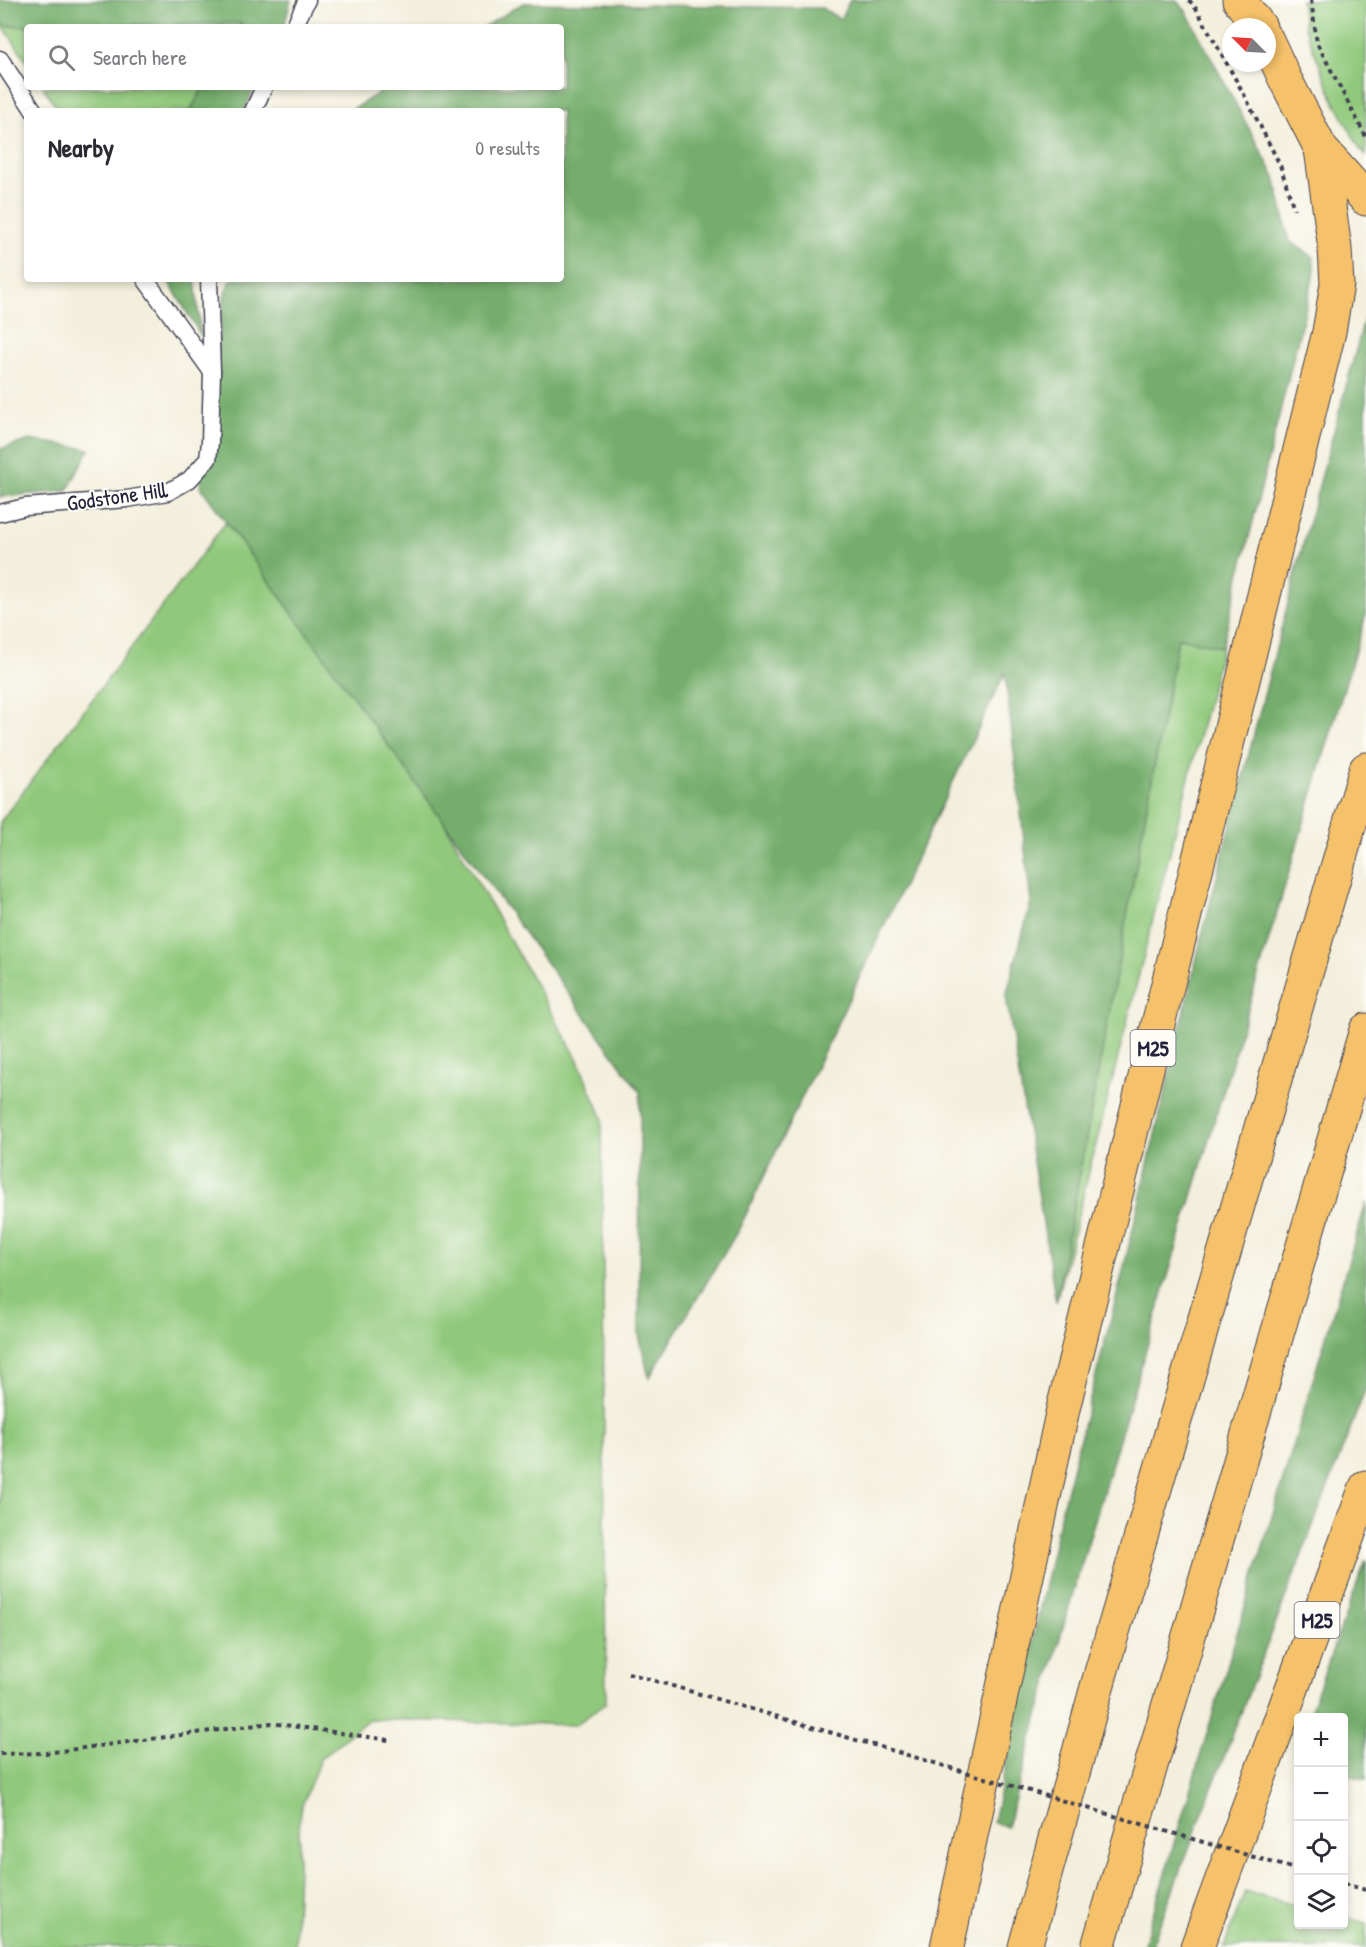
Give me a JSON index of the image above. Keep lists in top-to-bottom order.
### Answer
{
  "streets": {
    "highway": ["M25"],
    "lane": ["Godstone Hill"]
  },
  "north": "top left",
  "page": {
    "search": "Search here",
    "heading": ["Nearby", "0 results"],
    "map_buttons": ["+", "−"]
  }
}
